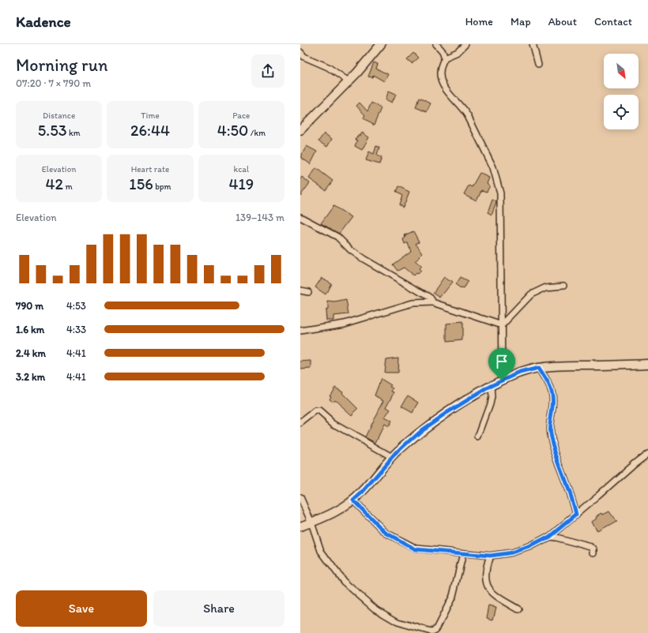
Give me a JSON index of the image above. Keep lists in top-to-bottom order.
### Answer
{
  "north": "bottom right",
  "page": {
    "header": "Kadence",
    "nav": [
      "Home",
      "Map",
      "About",
      "Contact"
    ],
    "heading": ["Morning run", "07:20 · 7 × 790 m"],
    "stats": [
      ["Distance", "5.53 km"],
      ["Time", "26:44"],
      ["Pace", "4:50 /km"],
      ["Elevation", "42 m"],
      ["Heart rate", "156 bpm"],
      ["kcal", "419"]
    ],
    "chart": ["Elevation", "139–143 m"],
    "list": [
      {
        "name": "790 m",
        "note": "4:53"
      },
      {
        "name": "1.6 km",
        "note": "4:33"
      },
      {
        "name": "2.4 km",
        "note": "4:41"
      },
      {
        "name": "3.2 km",
        "note": "4:41"
      }
    ],
    "buttons": ["Save", "Share"]
  }
}
